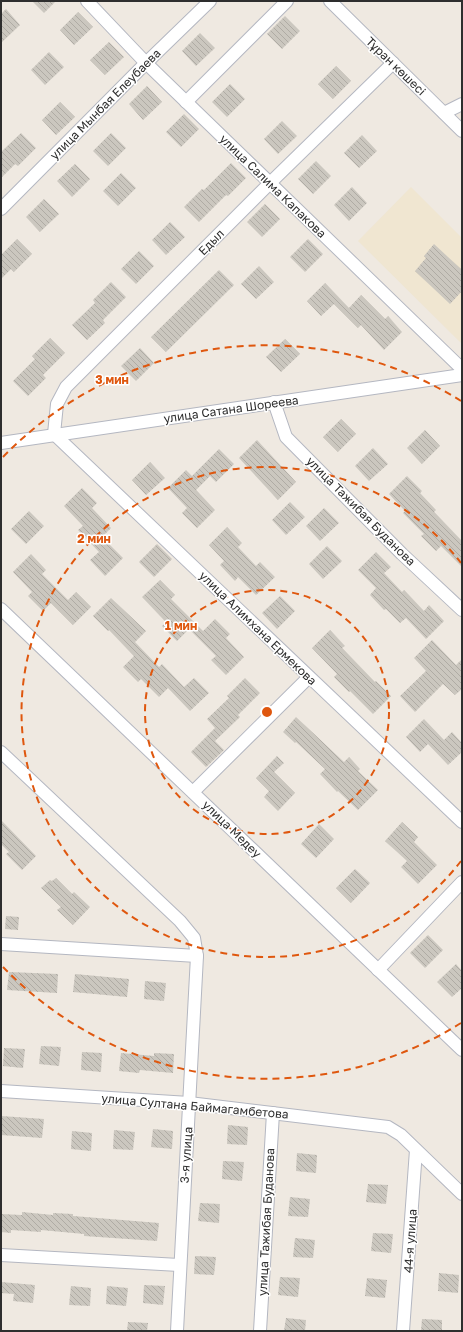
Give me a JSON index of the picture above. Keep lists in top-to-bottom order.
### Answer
{
  "streets": {
    "street": [
      "Тұран көшесі",
      "улица Мынбая Елеубаева",
      "улица Салима Капакова",
      "Едыл",
      "улица Сатана Шореева",
      "улица Тажибая Буданова",
      "улица Алимхана Ермекова",
      "улица Медеу",
      "улица Султана Баймагамбетова",
      "3-я улица",
      "44-я улица"
    ]
  },
  "crossings": [
    ["Тұран көшесі", "Едыл"],
    ["улица Мынбая Елеубаева", "улица Салима Капакова"],
    ["улица Салима Капакова", "Едыл"],
    ["Едыл", "улица Сатана Шореева"],
    ["Едыл", "улица Алимхана Ермекова"],
    ["улица Сатана Шореева", "улица Тажибая Буданова"],
    ["улица Сатана Шореева", "улица Алимхана Ермекова"],
    ["улица Тажибая Буданова", "улица Султана Баймагамбетова"],
    ["улица Султана Баймагамбетова", "3-я улица"],
    ["улица Султана Баймагамбетова", "44-я улица"]
  ],
  "rings": ["3 мин", "2 мин", "1 мин"]
}
